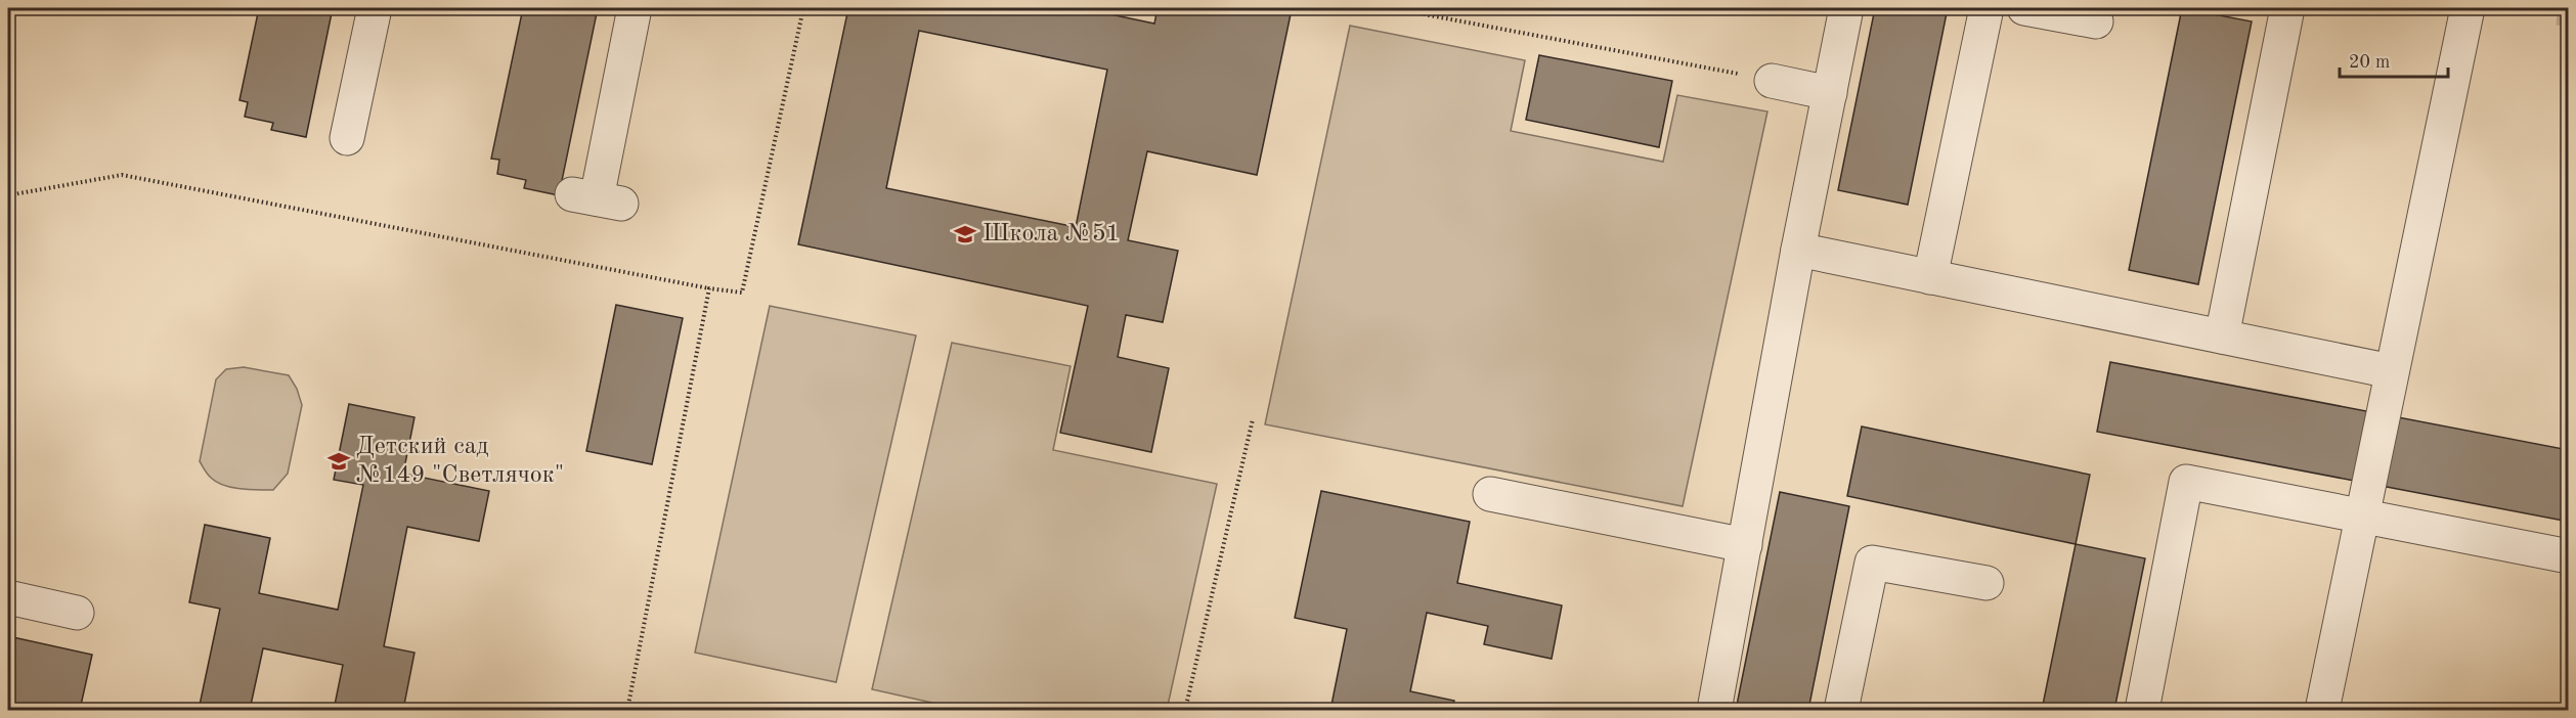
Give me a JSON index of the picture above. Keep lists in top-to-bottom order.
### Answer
{
  "places": {
    "school or university": ["Школа №51", "Детский сад №149 \"Светлячок\""]
  },
  "scale_bar": "20 m"
}
